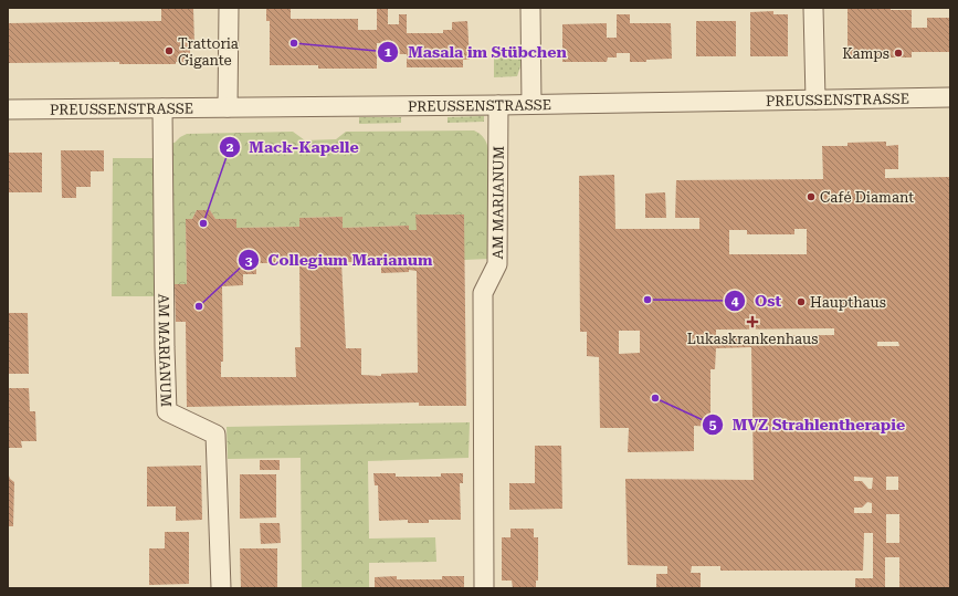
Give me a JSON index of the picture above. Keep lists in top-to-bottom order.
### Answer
{
  "streets": {
    "street": ["PREUSSENSTRASSE", "AM MARIANUM"]
  },
  "crossings": [
    ["PREUSSENSTRASSE", "AM MARIANUM"]
  ],
  "places": {
    "other": [
      "Masala im Stübchen",
      "Trattoria Gigante",
      "Kamps",
      "Café Diamant",
      "Mack-Kapelle",
      "Ost",
      "Haupthaus",
      "Collegium Marianum",
      "MVZ Strahlentherapie"
    ],
    "health": ["Lukaskrankenhaus"]
  }
}
